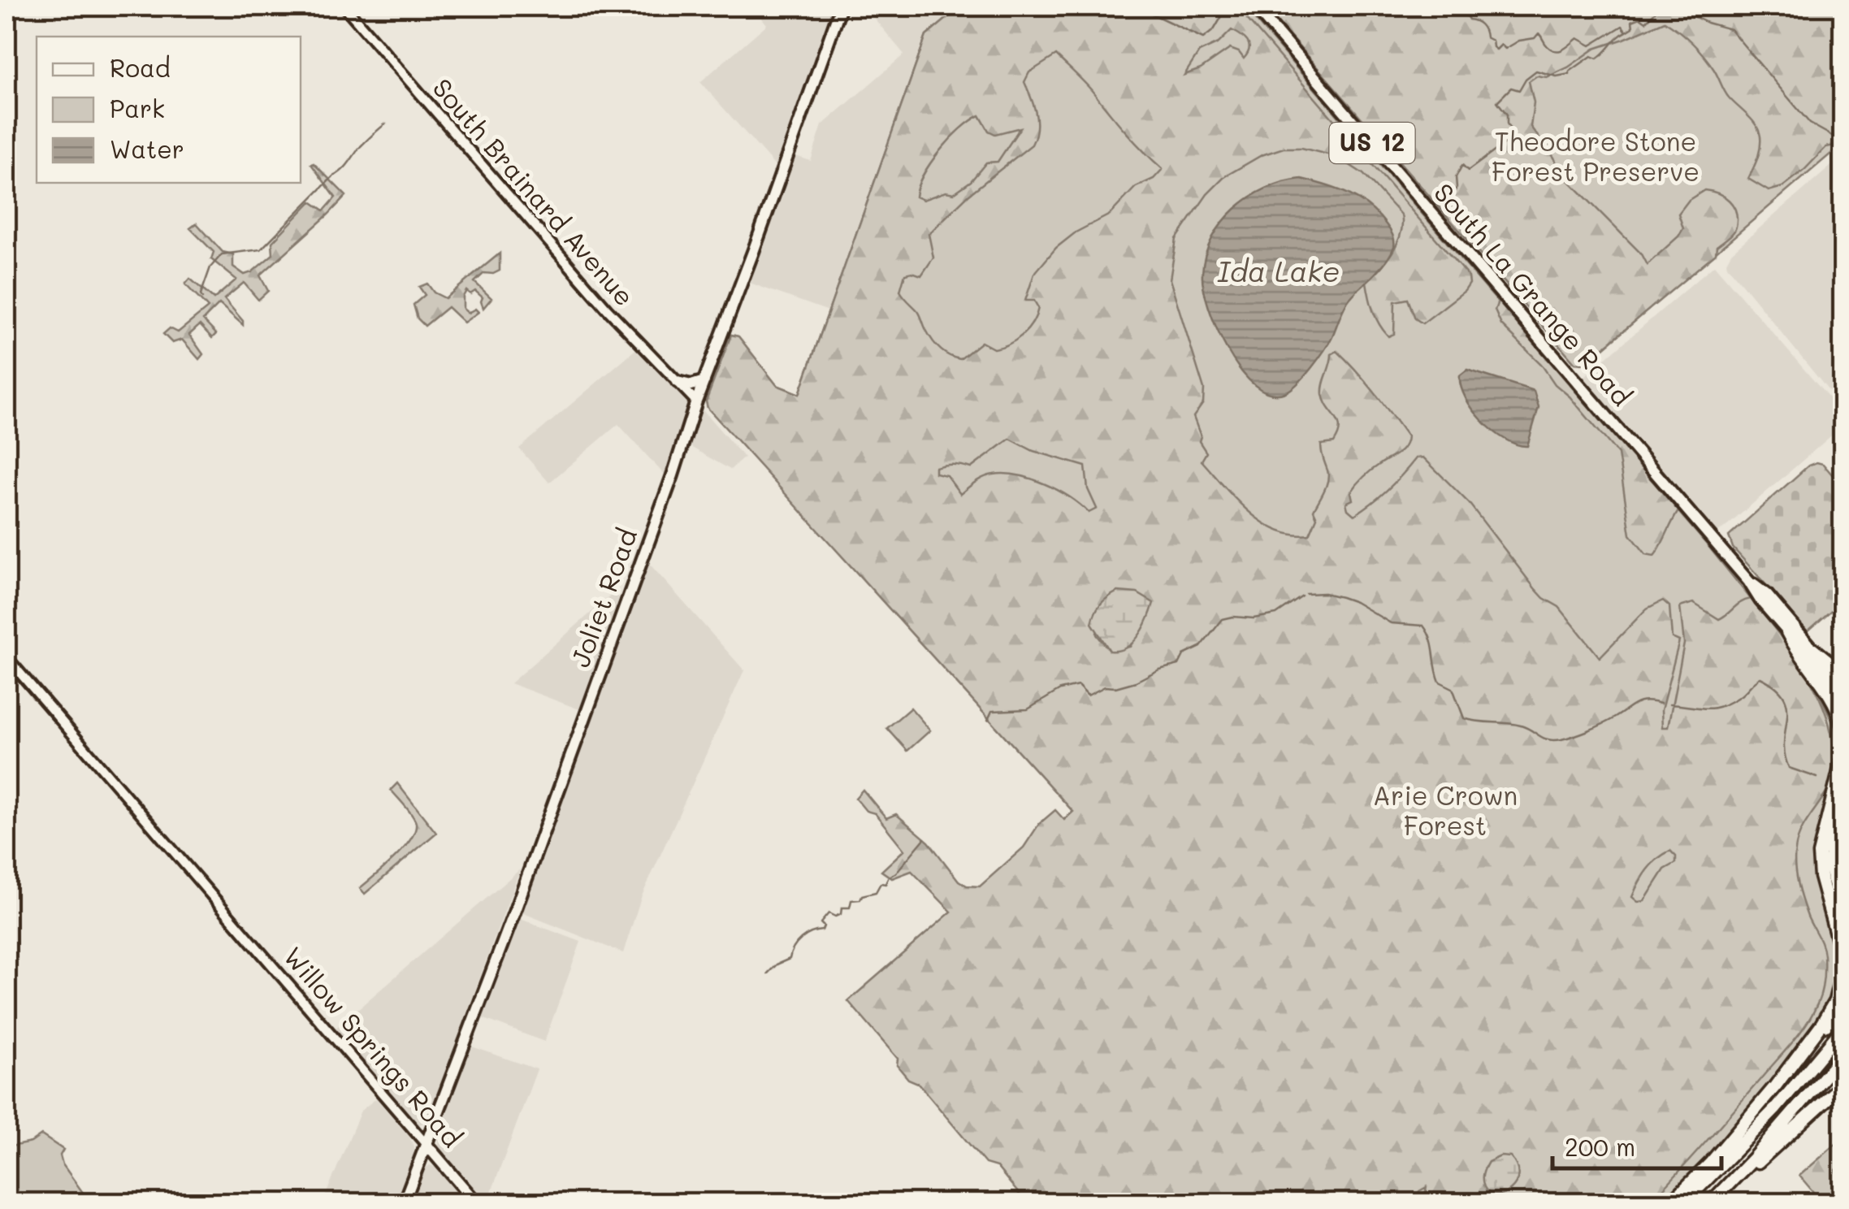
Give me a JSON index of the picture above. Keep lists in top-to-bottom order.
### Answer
{
  "streets": {
    "main road": [
      "US 12",
      "South La Grange Road",
      "Joliet Road",
      "Willow Springs Road"
    ],
    "street": ["South Brainard Avenue"]
  },
  "crossings": [
    ["US 12", "South La Grange Road"],
    ["South Brainard Avenue", "Joliet Road"],
    ["Joliet Road", "Willow Springs Road"]
  ],
  "water": ["Ida Lake"],
  "parks": ["Theodore Stone Forest Preserve", "Arie Crown Forest"],
  "legend": ["Road", "Park", "Water"],
  "scale_bar": "200 m"
}
